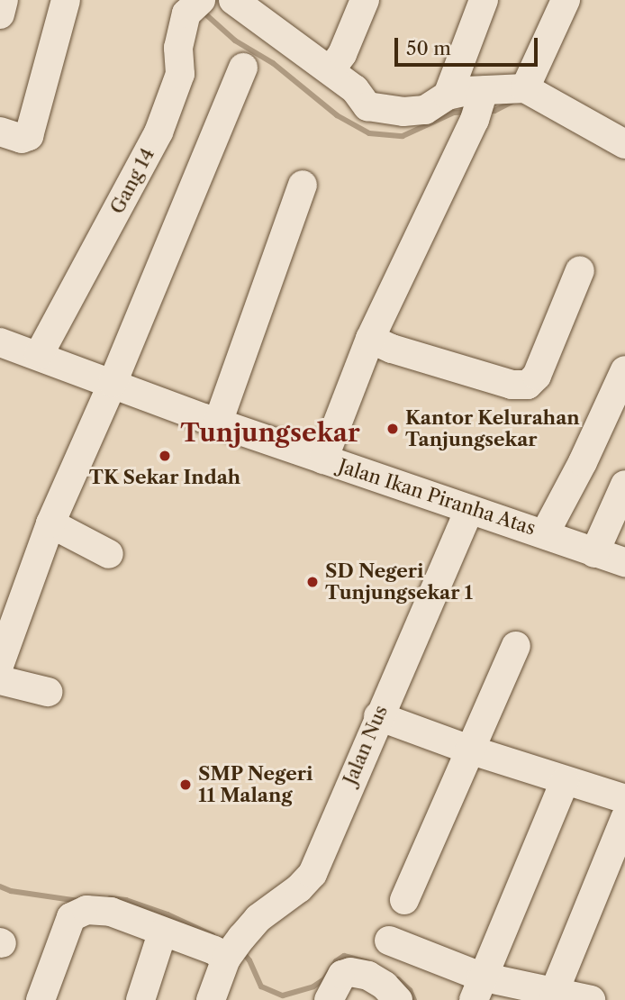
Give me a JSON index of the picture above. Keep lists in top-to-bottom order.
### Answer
{
  "streets": {
    "street": ["Gang 14", "Jalan Ikan Piranha Atas", "Jalan Nus"]
  },
  "crossings": [
    ["Gang 14", "Jalan Ikan Piranha Atas"],
    ["Jalan Ikan Piranha Atas", "Jalan Nus"]
  ],
  "districts": ["Tunjungsekar"],
  "places": [
    "Kantor Kelurahan Tanjungsekar",
    "TK Sekar Indah",
    "SD Negeri Tunjungsekar 1",
    "SMP Negeri 11 Malang"
  ],
  "scale_bar": "50 m"
}
